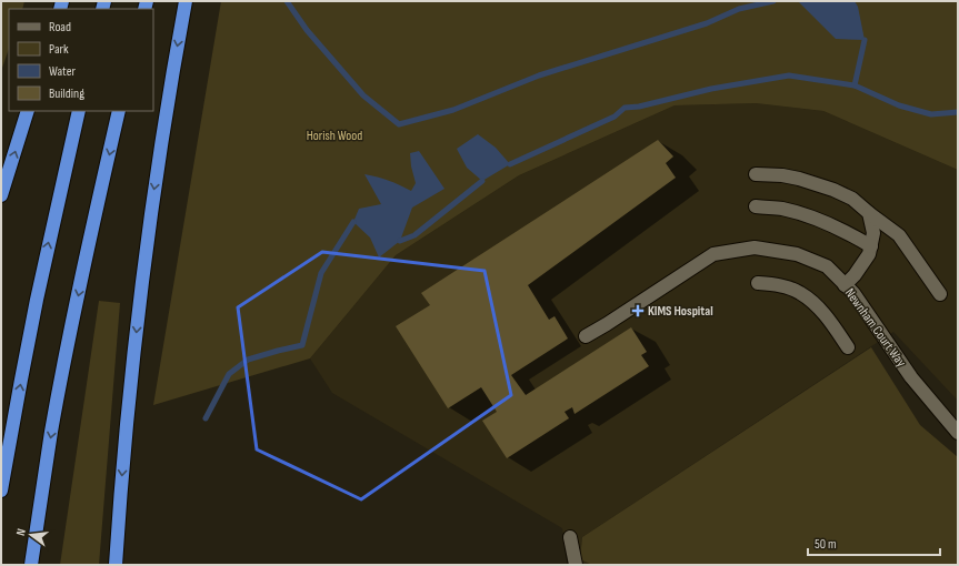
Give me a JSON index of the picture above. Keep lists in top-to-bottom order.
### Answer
{
  "streets": {
    "lane": ["Newnham Court Way"]
  },
  "parks": ["Horish Wood"],
  "places": {
    "health": ["KIMS Hospital"]
  },
  "legend": [
    "Road",
    "Park",
    "Water",
    "Building"
  ],
  "scale_bar": "50 m",
  "north": "left"
}
